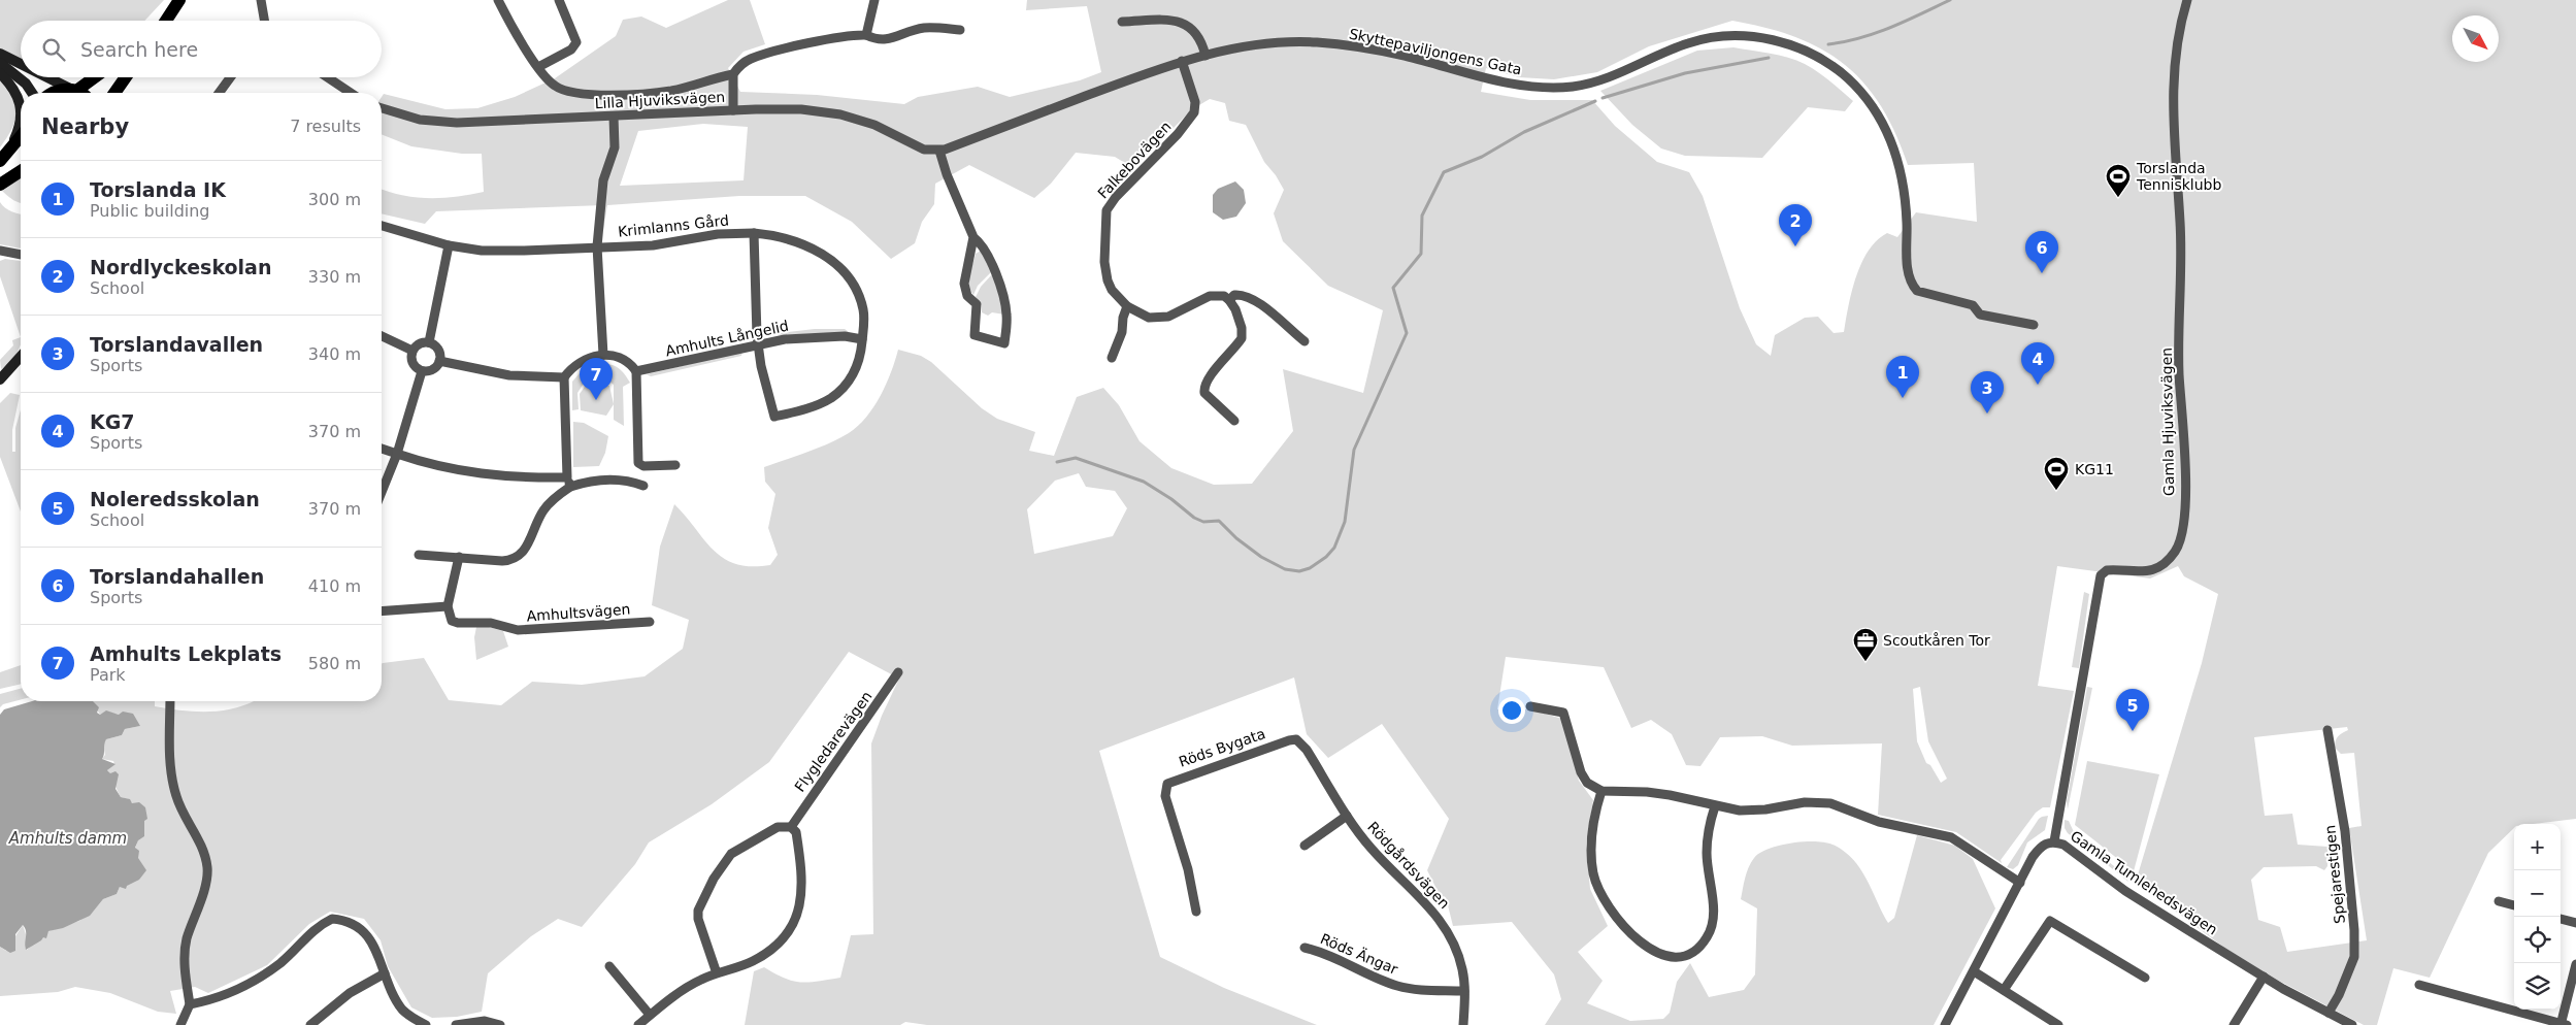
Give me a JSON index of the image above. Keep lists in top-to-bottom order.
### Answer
{
  "streets": {
    "street": [
      "Skyttepaviljongens Gata",
      "Lilla Hjuviksvägen",
      "Falkebovägen",
      "Krimlanns Gård",
      "Amhults Långelid",
      "Gamla Hjuviksvägen",
      "Amhultsvägen",
      "Flygledarevägen",
      "Röds Bygata",
      "Rödgårdsvägen",
      "Spejarestigen",
      "Gamla Tumlehedsvägen",
      "Röds Ängar"
    ]
  },
  "crossings": [
    ["Skyttepaviljongens Gata", "Lilla Hjuviksvägen"],
    ["Skyttepaviljongens Gata", "Falkebovägen"],
    ["Krimlanns Gård", "Amhults Långelid"],
    ["Gamla Hjuviksvägen", "Gamla Tumlehedsvägen"],
    ["Röds Bygata", "Rödgårdsvägen"],
    ["Rödgårdsvägen", "Röds Ängar"],
    ["Spejarestigen", "Gamla Tumlehedsvägen"]
  ],
  "water": ["Amhults damm"],
  "places": {
    "sports": ["Torslanda Tennisklubb", "KG11"],
    "office": ["Scoutkåren Tor"]
  },
  "north": "bottom right",
  "page": {
    "search": "Search here",
    "heading": ["Nearby", "7 results"],
    "list": [
      {
        "mark": "1",
        "name": "Torslanda IK",
        "note": "Public building",
        "value": "300 m"
      },
      {
        "mark": "2",
        "name": "Nordlyckeskolan",
        "note": "School",
        "value": "330 m"
      },
      {
        "mark": "3",
        "name": "Torslandavallen",
        "note": "Sports",
        "value": "340 m"
      },
      {
        "mark": "4",
        "name": "KG7",
        "note": "Sports",
        "value": "370 m"
      },
      {
        "mark": "5",
        "name": "Noleredsskolan",
        "note": "School",
        "value": "370 m"
      },
      {
        "mark": "6",
        "name": "Torslandahallen",
        "note": "Sports",
        "value": "410 m"
      },
      {
        "mark": "7",
        "name": "Amhults Lekplats",
        "note": "Park",
        "value": "580 m"
      }
    ],
    "pins": [
      "2",
      "6",
      "4",
      "1",
      "7",
      "3",
      "5"
    ],
    "map_buttons": ["+", "−"]
  }
}
